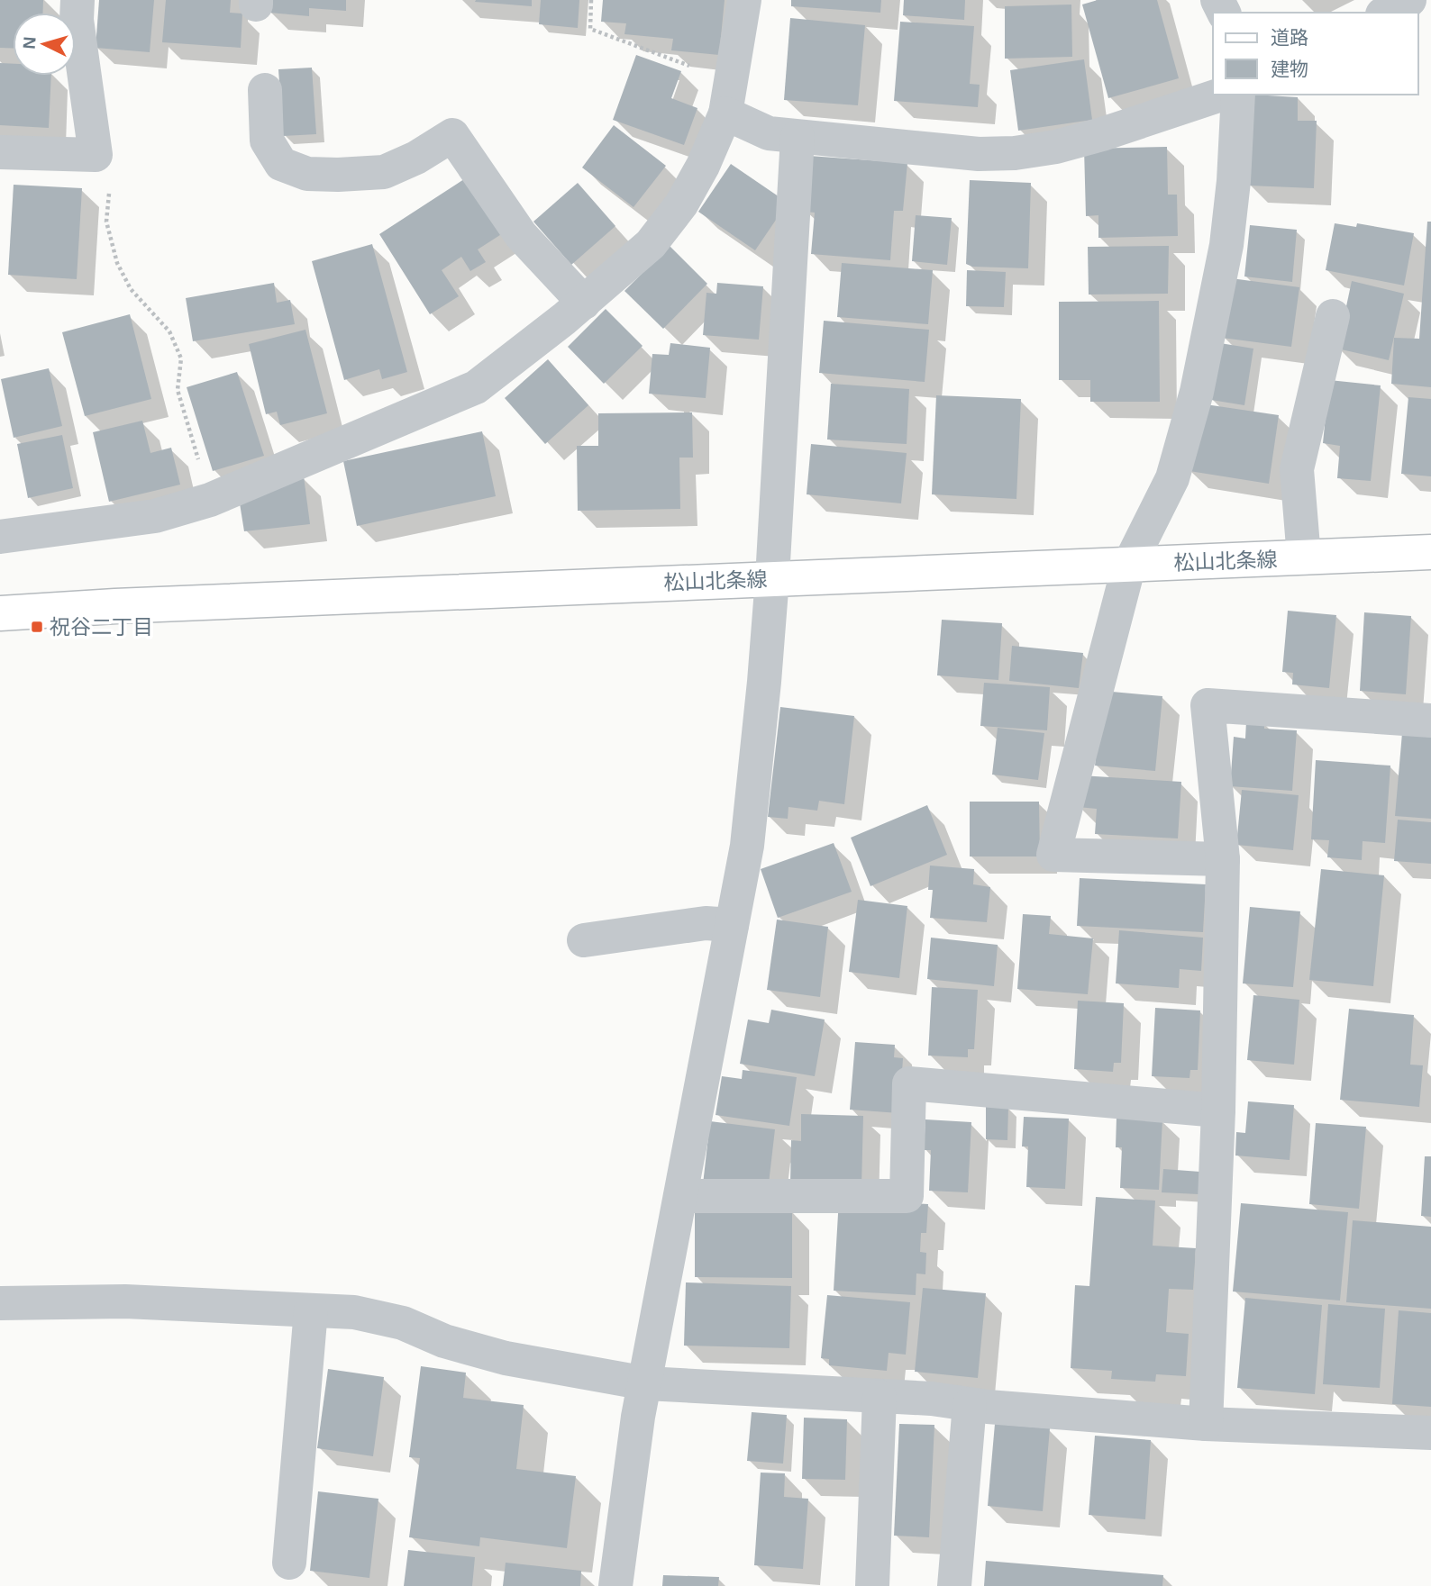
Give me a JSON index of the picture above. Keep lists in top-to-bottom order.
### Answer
{
  "streets": {
    "main road": ["松山北条線"]
  },
  "places": {
    "transit": ["祝谷二丁目"]
  },
  "legend": ["道路", "建物"],
  "north": "left"
}
